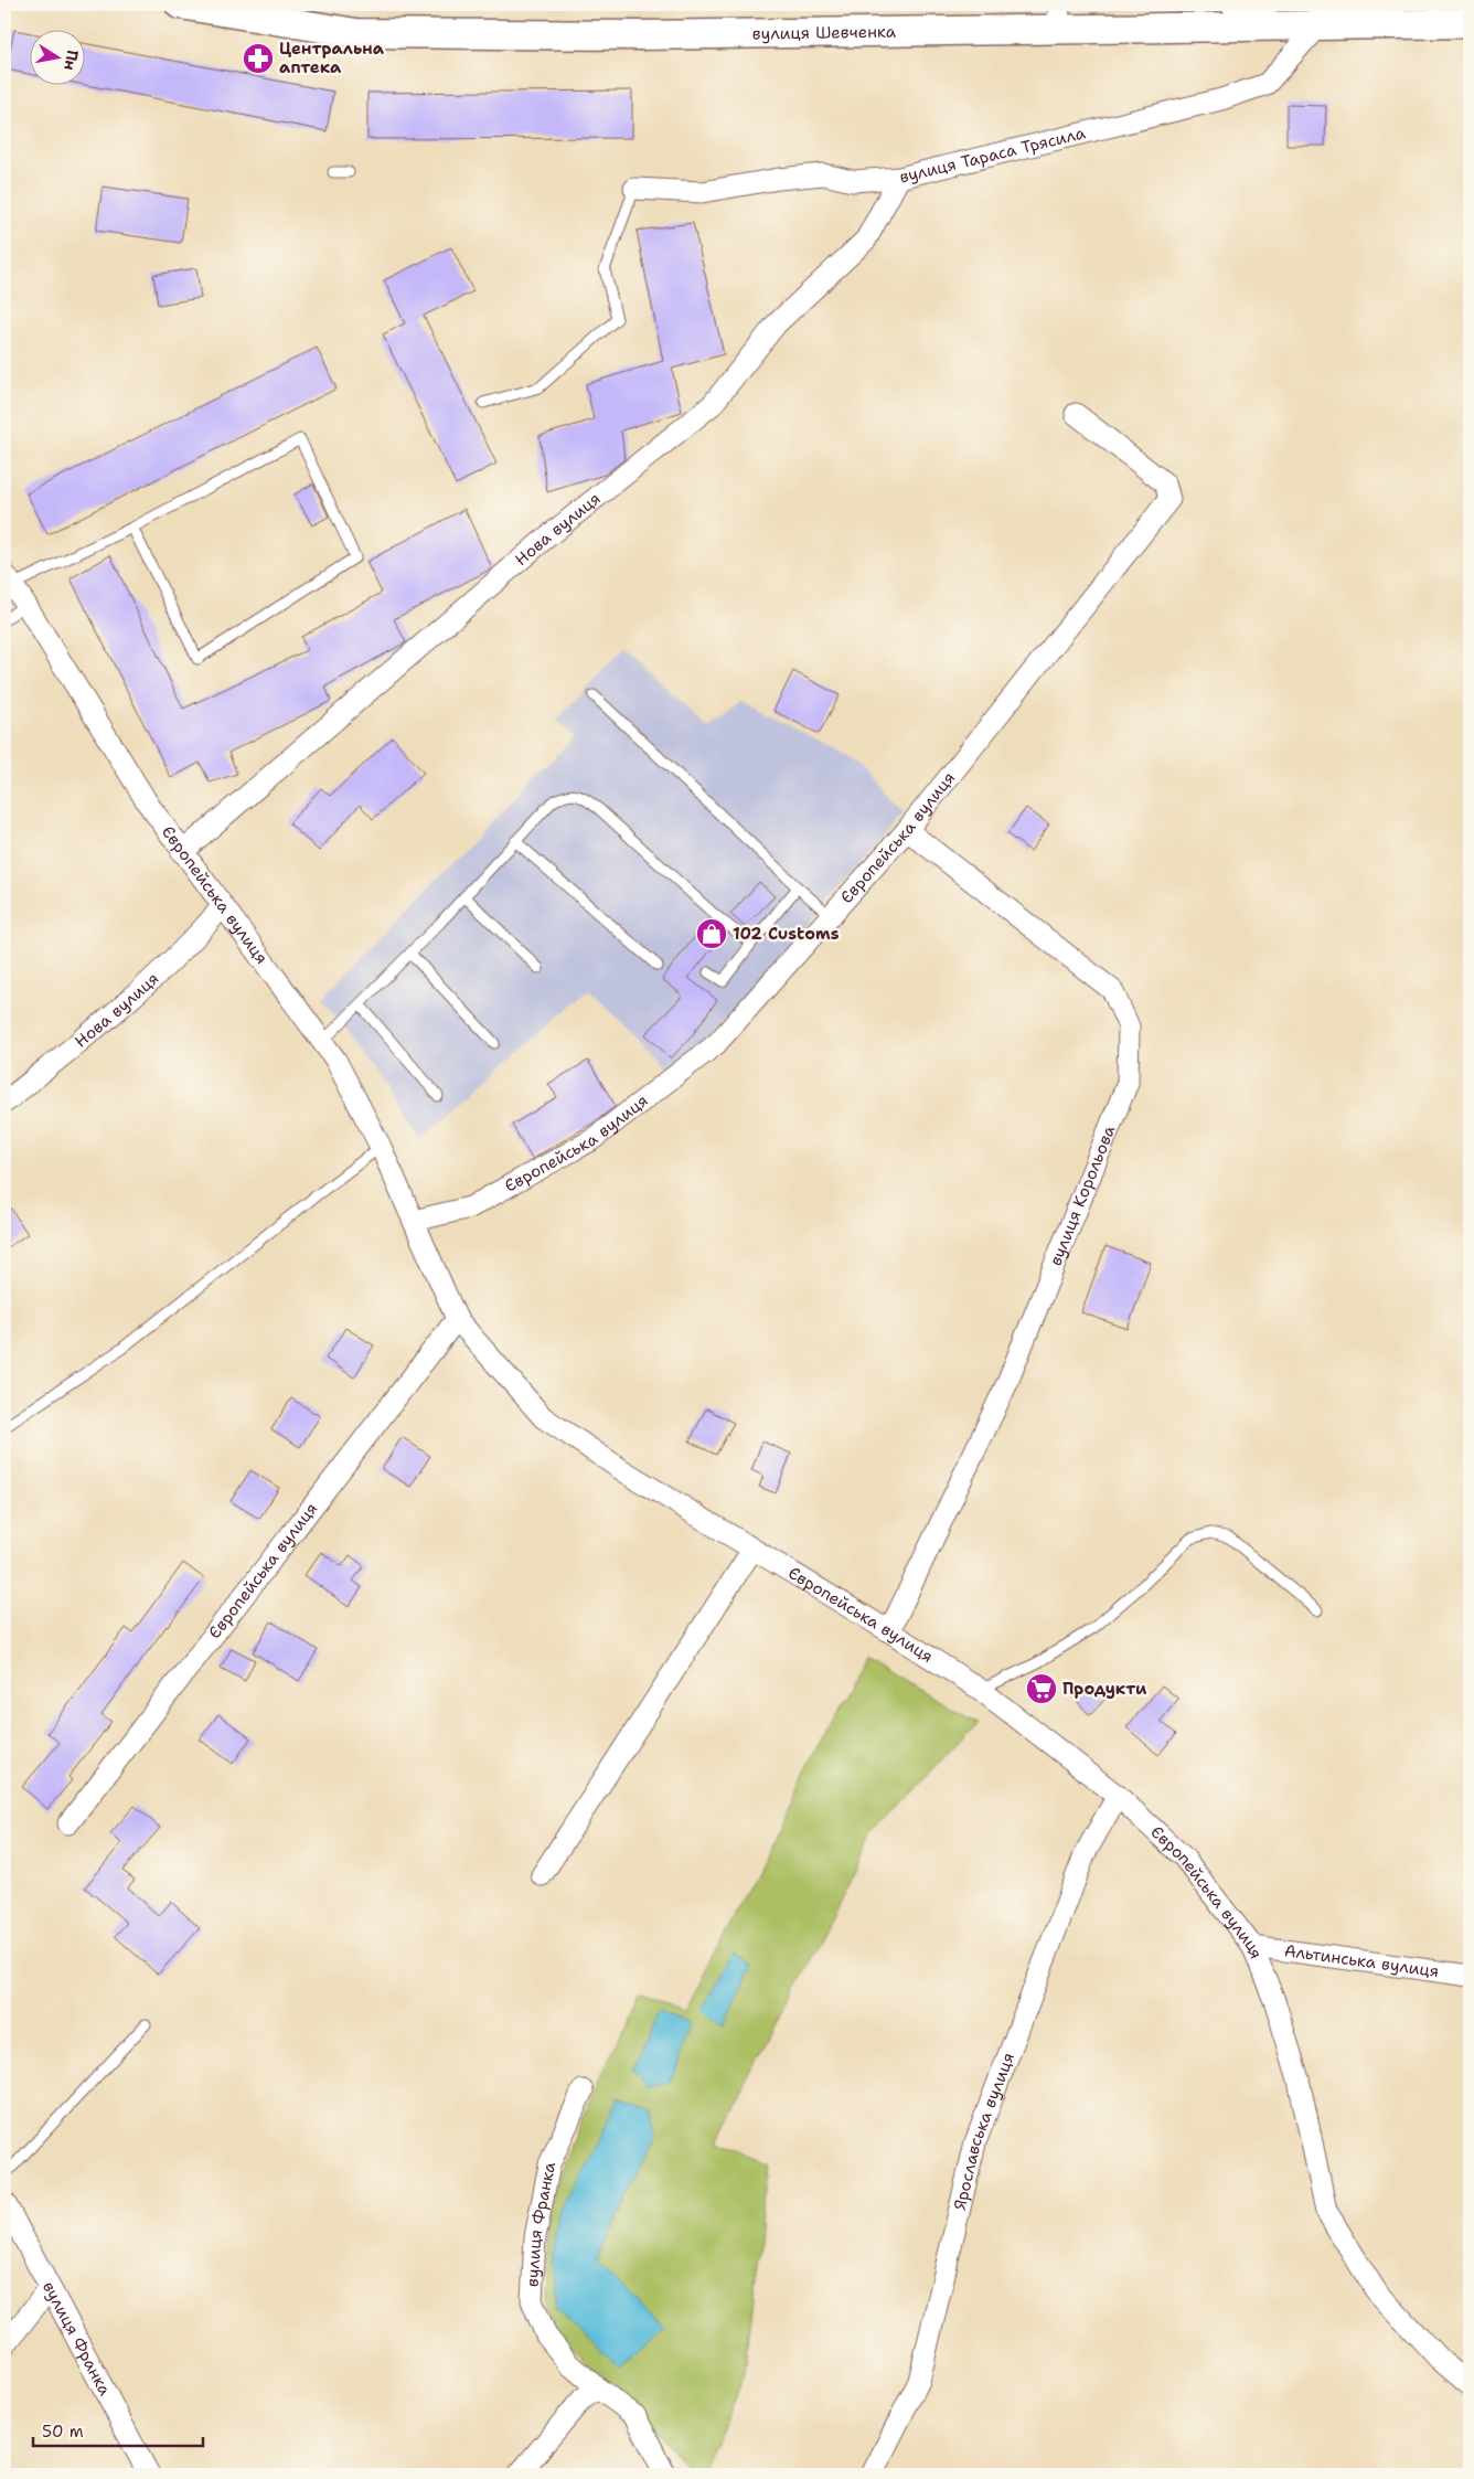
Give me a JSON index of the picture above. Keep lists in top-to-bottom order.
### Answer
{
  "streets": {
    "main road": ["вулиця Шевченка"],
    "street": [
      "вулиця Тараса Трясила",
      "Нова вулиця",
      "Європейська вулиця",
      "вулиця Корольова",
      "Альтинська вулиця",
      "Ярославська вулиця",
      "вулиця Франка"
    ]
  },
  "crossings": [
    ["вулиця Шевченка", "вулиця Тараса Трясила"],
    ["вулиця Тараса Трясила", "Нова вулиця"],
    ["Нова вулиця", "Європейська вулиця"],
    ["Європейська вулиця", "вулиця Корольова"],
    ["Європейська вулиця", "Альтинська вулиця"],
    ["Європейська вулиця", "Ярославська вулиця"]
  ],
  "places": {
    "pharmacy": ["Центральна аптека"],
    "shop": ["102 Customs"],
    "supermarket": ["Продукти"]
  },
  "scale_bar": "50 m",
  "north": "right"
}
